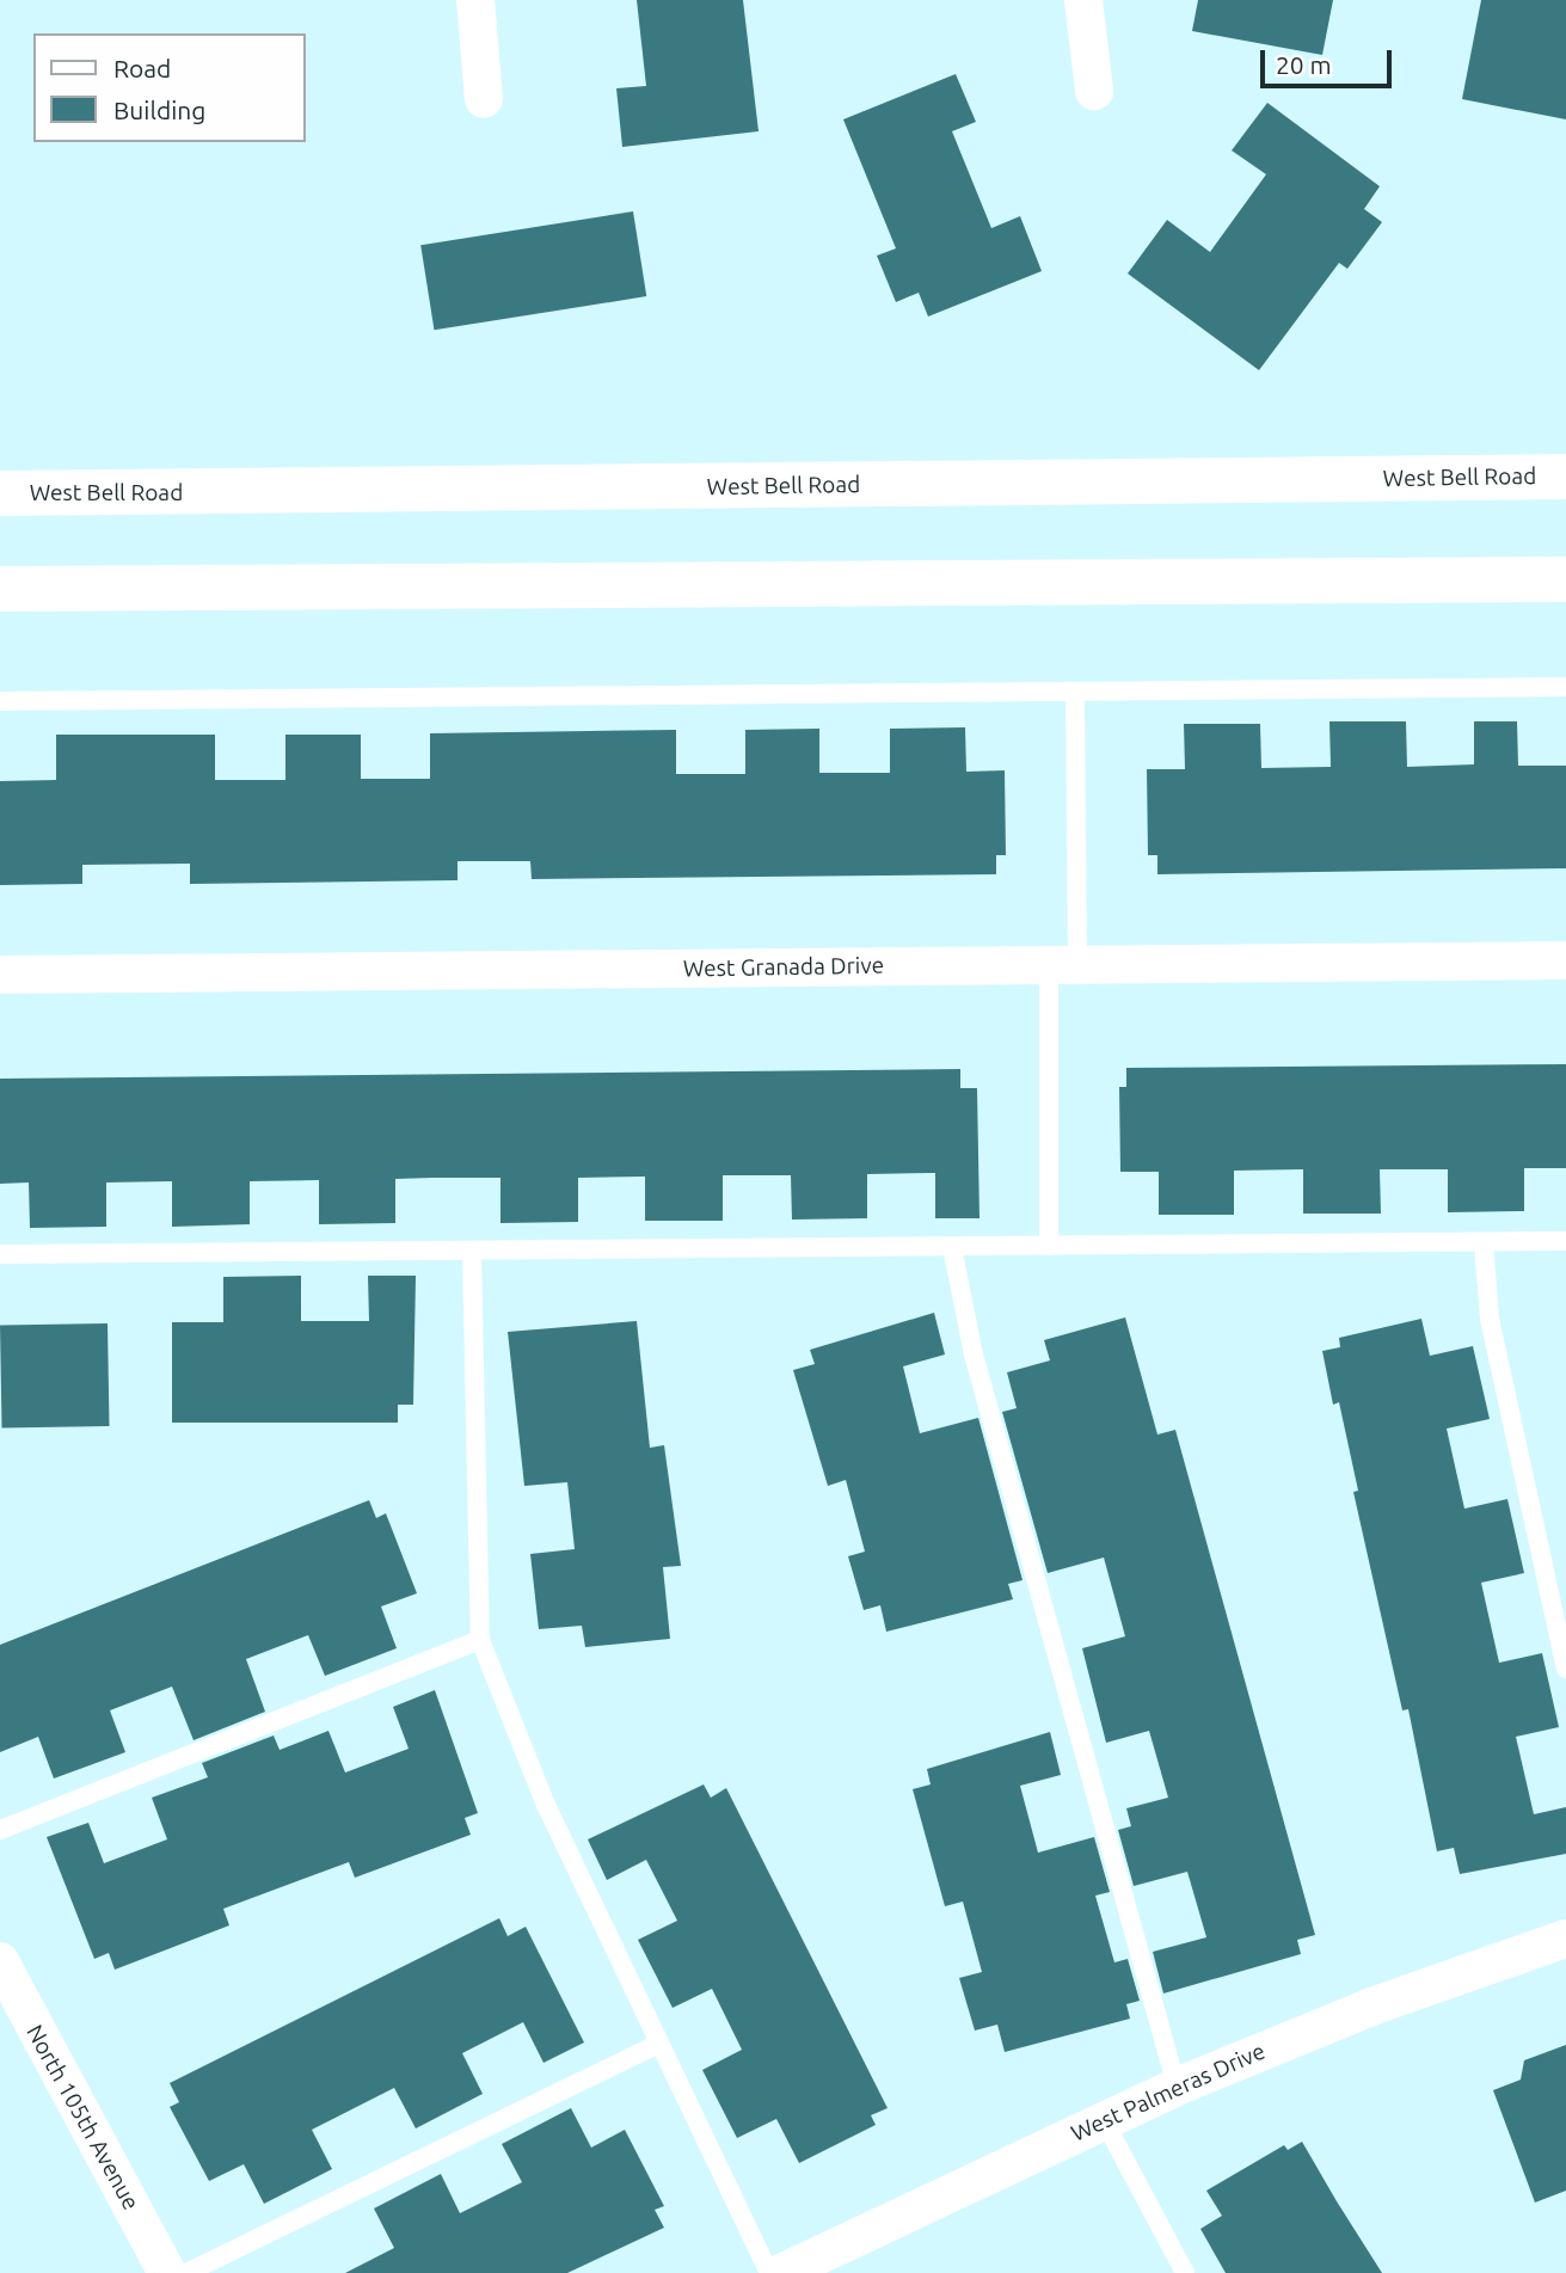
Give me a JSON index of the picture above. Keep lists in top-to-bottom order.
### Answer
{
  "streets": {
    "main road": ["West Bell Road"],
    "street": ["West Granada Drive", "West Palmeras Drive", "North 105th Avenue"]
  },
  "legend": ["Road", "Building"],
  "scale_bar": "20 m"
}
